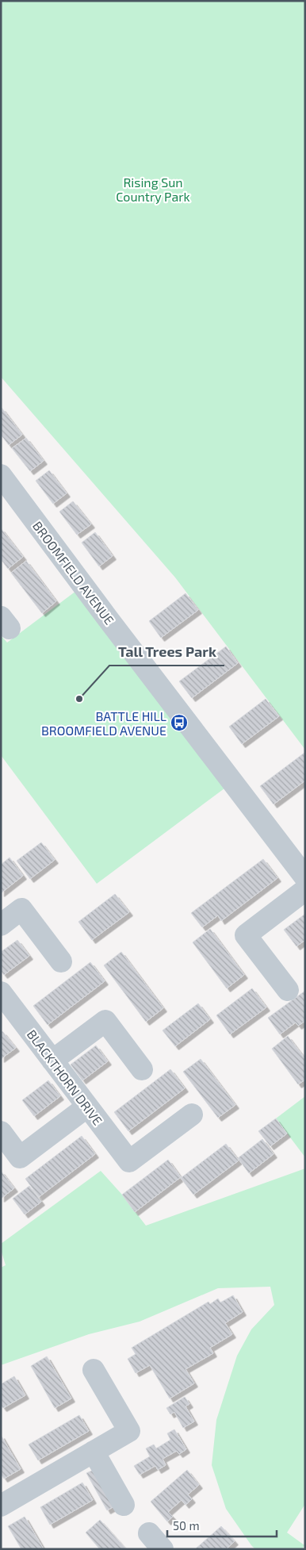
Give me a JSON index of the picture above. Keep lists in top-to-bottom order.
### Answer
{
  "streets": {
    "street": ["BROOMFIELD AVENUE", "BLACKTHORN DRIVE"]
  },
  "parks": ["Rising Sun Country Park"],
  "places": {
    "other": ["Tall Trees Park"],
    "bus stop": ["BATTLE HILL BROOMFIELD AVENUE"]
  },
  "scale_bar": "50 m"
}
